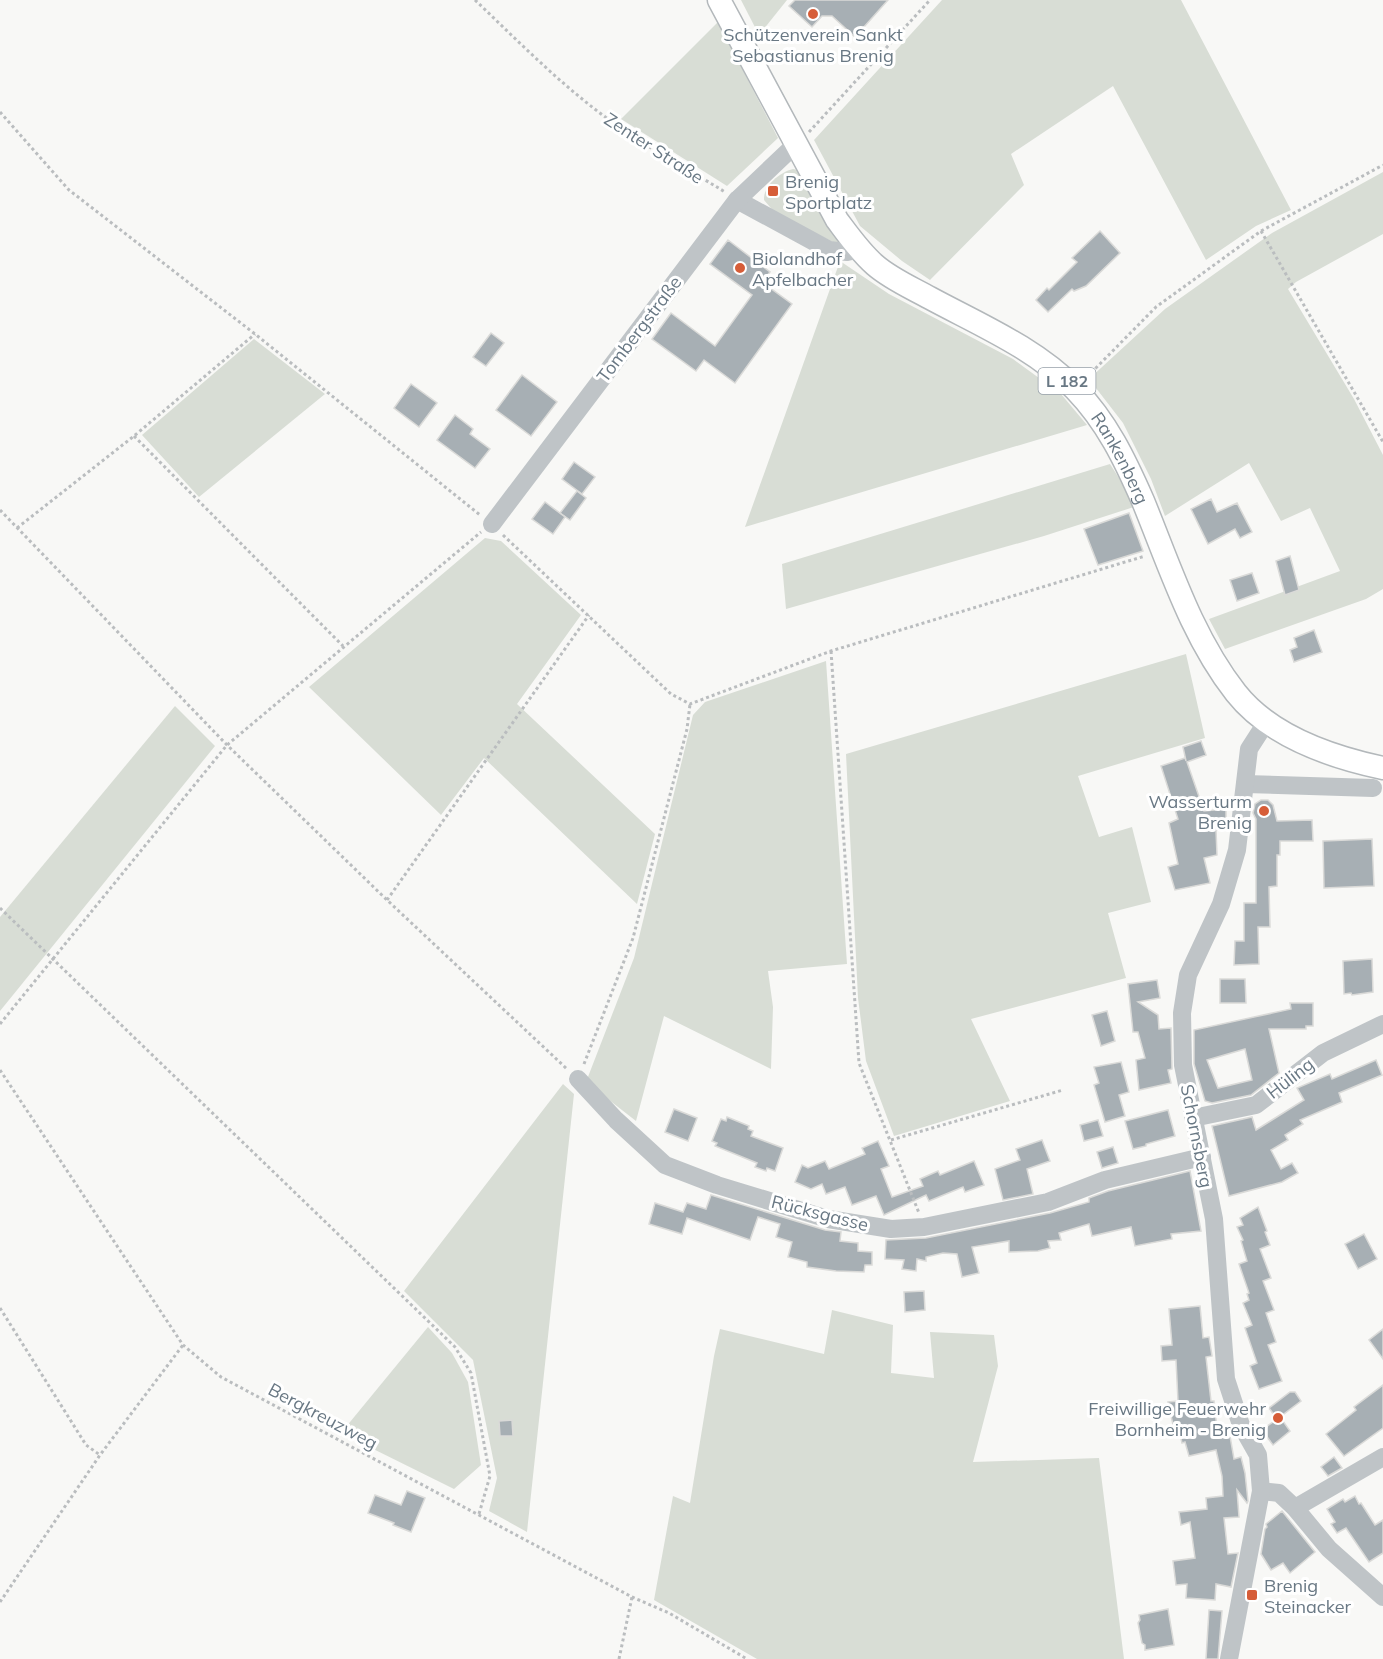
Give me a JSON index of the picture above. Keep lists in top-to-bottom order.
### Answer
{
  "streets": {
    "main road": ["L 182", "Rankenberg"],
    "street": [
      "Tombergstraße",
      "Hüling",
      "Schornsberg",
      "Rücksgasse"
    ],
    "path": ["Zenter Straße", "Bergkreuzweg"]
  },
  "crossings": [
    ["Zenter Straße", "Tombergstraße"],
    ["Tombergstraße", "L 182"],
    ["Tombergstraße", "Rankenberg"],
    ["L 182", "Rankenberg"],
    ["Rankenberg", "Schornsberg"],
    ["Hüling", "Schornsberg"],
    ["Schornsberg", "Rücksgasse"]
  ],
  "places": {
    "other": [
      "Schützenverein Sankt Sebastianus Brenig",
      "Biolandhof Apfelbacher",
      "Wasserturm Brenig",
      "Freiwillige Feuerwehr Bornheim - Brenig"
    ],
    "transit": ["Brenig Sportplatz", "Brenig Steinacker"]
  }
}
